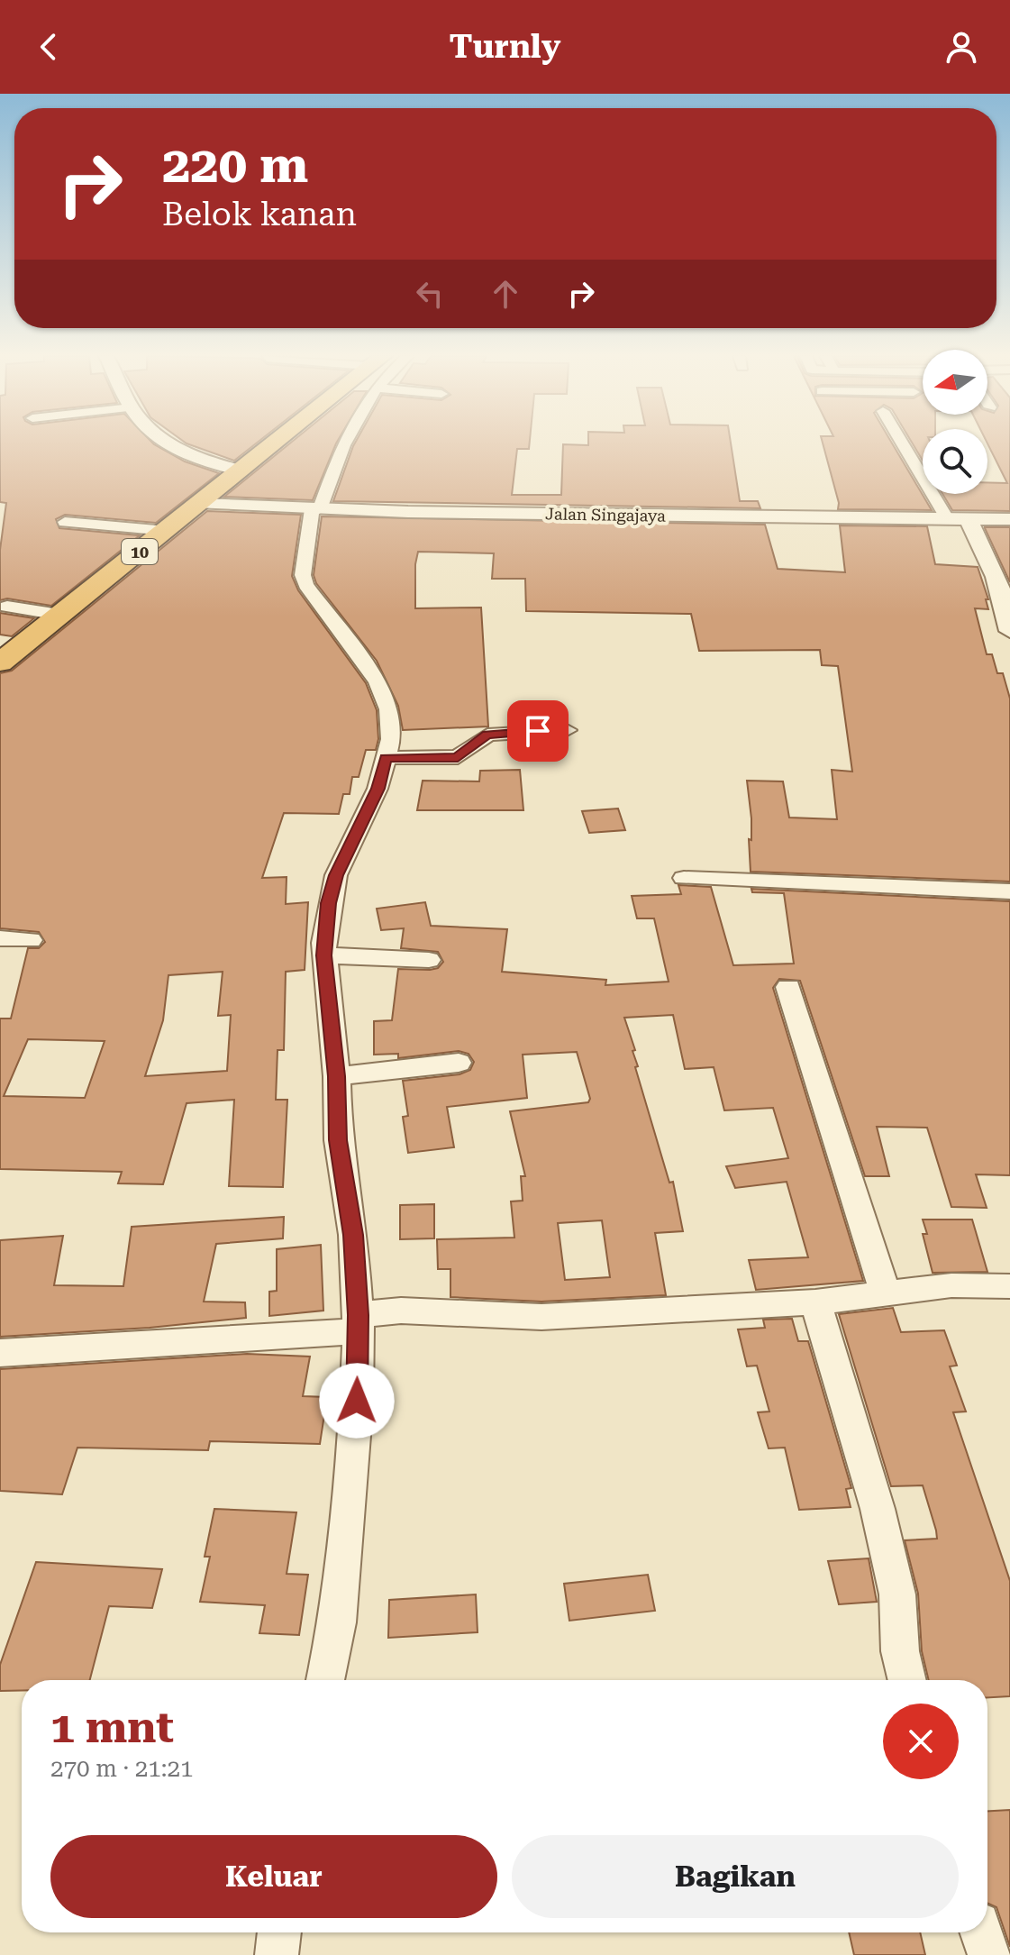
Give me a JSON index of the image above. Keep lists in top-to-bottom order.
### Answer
{
  "streets": {
    "highway": ["10"],
    "street": ["Jalan Singajaya"]
  },
  "crossings": [
    ["Jalan Singajaya", "10"]
  ],
  "north": "left",
  "page": {
    "header": "Turnly",
    "turn": ["220 m", "Belok kanan"],
    "heading": ["1 mnt", "270 m · 21:21"],
    "buttons": ["Keluar", "Bagikan"]
  }
}
